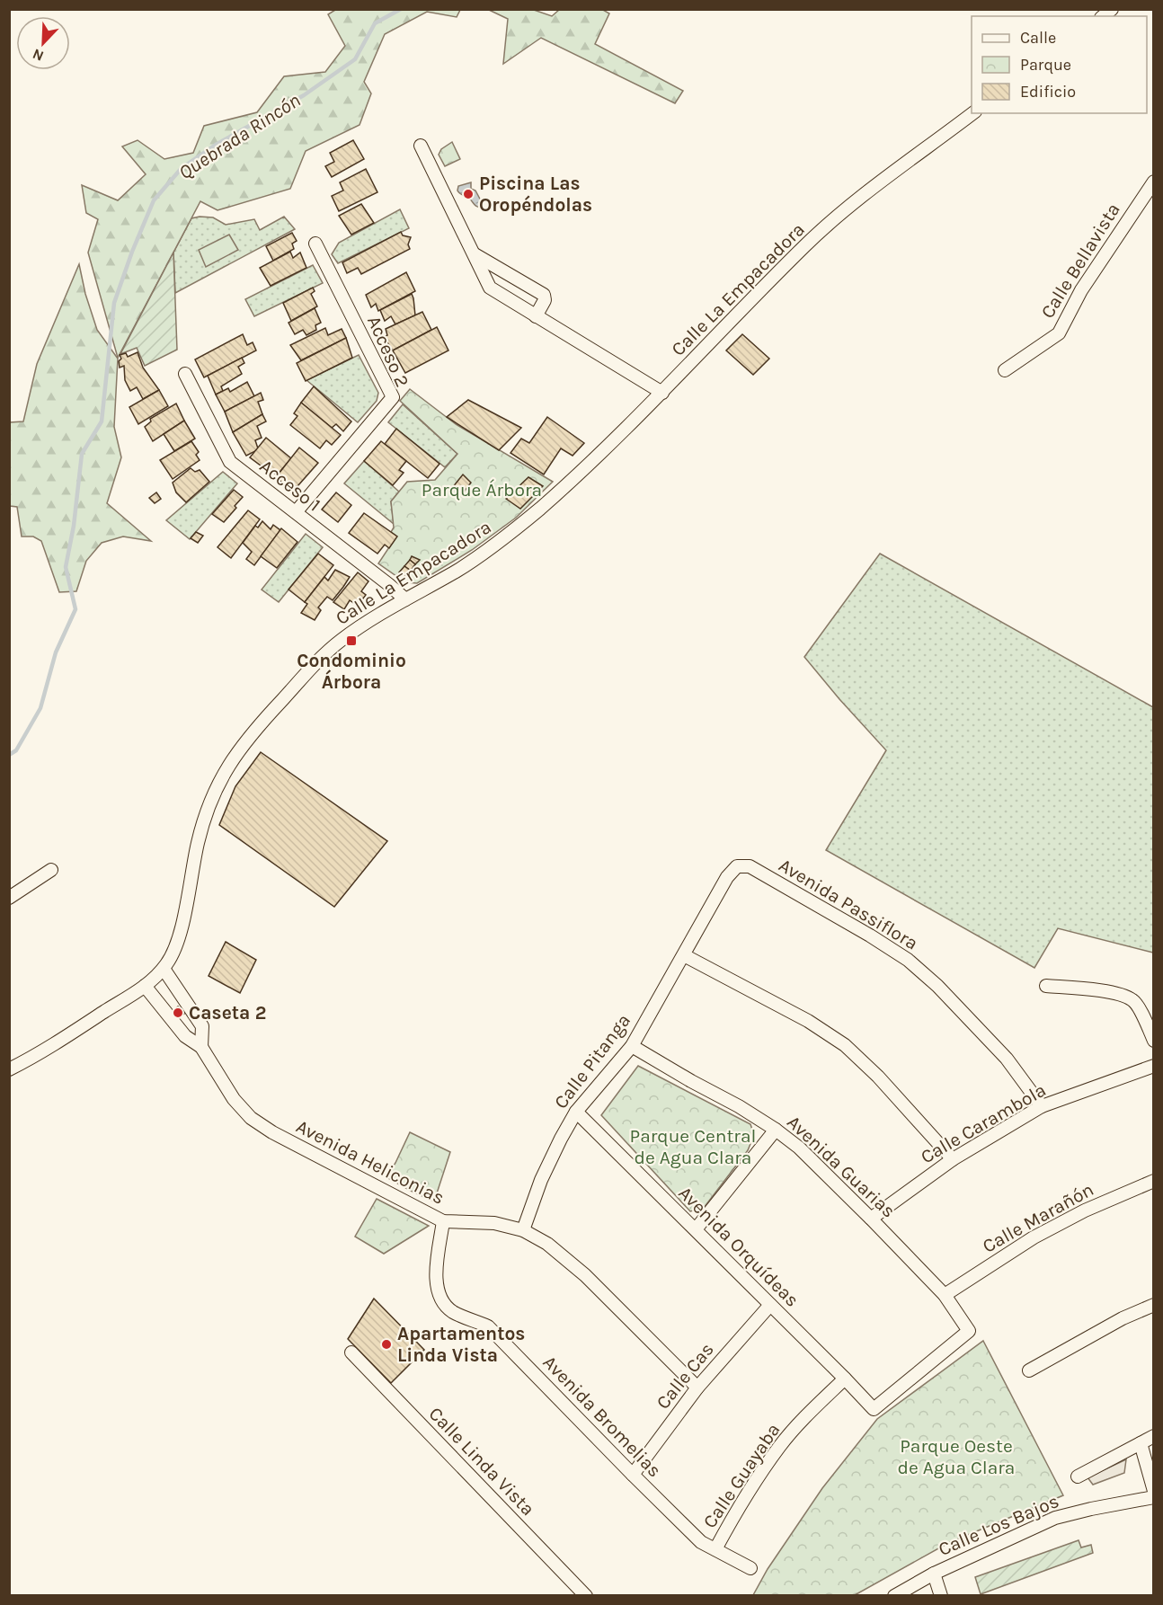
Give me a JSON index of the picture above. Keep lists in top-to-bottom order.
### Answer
{
  "streets": {
    "street": [
      "Calle Bellavista",
      "Calle La Empacadora",
      "Acceso 2",
      "Acceso 1",
      "Avenida Passiflora",
      "Calle Pitanga",
      "Calle Carambola",
      "Avenida Heliconias",
      "Avenida Guarias",
      "Calle Marañón",
      "Avenida Orquídeas",
      "Calle Cas",
      "Avenida Bromelias",
      "Calle Linda Vista",
      "Calle Guayaba",
      "Calle Los Bajos"
    ]
  },
  "crossings": [
    ["Calle La Empacadora", "Acceso 1"],
    ["Calle La Empacadora", "Avenida Heliconias"],
    ["Acceso 2", "Acceso 1"],
    ["Avenida Passiflora", "Calle Pitanga"],
    ["Avenida Passiflora", "Calle Carambola"],
    ["Calle Pitanga", "Avenida Heliconias"],
    ["Calle Pitanga", "Avenida Guarias"],
    ["Calle Pitanga", "Avenida Orquídeas"],
    ["Calle Carambola", "Avenida Guarias"],
    ["Avenida Heliconias", "Calle Cas"],
    ["Avenida Heliconias", "Avenida Bromelias"],
    ["Avenida Guarias", "Calle Marañón"],
    ["Avenida Guarias", "Avenida Orquídeas"],
    ["Avenida Orquídeas", "Calle Cas"],
    ["Avenida Orquídeas", "Calle Guayaba"],
    ["Calle Cas", "Avenida Bromelias"],
    ["Avenida Bromelias", "Calle Guayaba"]
  ],
  "water": ["Quebrada Rincón"],
  "parks": ["Parque Árbora", "Parque Central de Agua Clara", "Parque Oeste de Agua Clara"],
  "places": {
    "other": ["Piscina Las Oropéndolas", "Caseta 2", "Apartamentos Linda Vista"],
    "transit": ["Condominio Árbora"]
  },
  "legend": ["Calle", "Parque", "Edificio"],
  "north": "bottom left"
}
